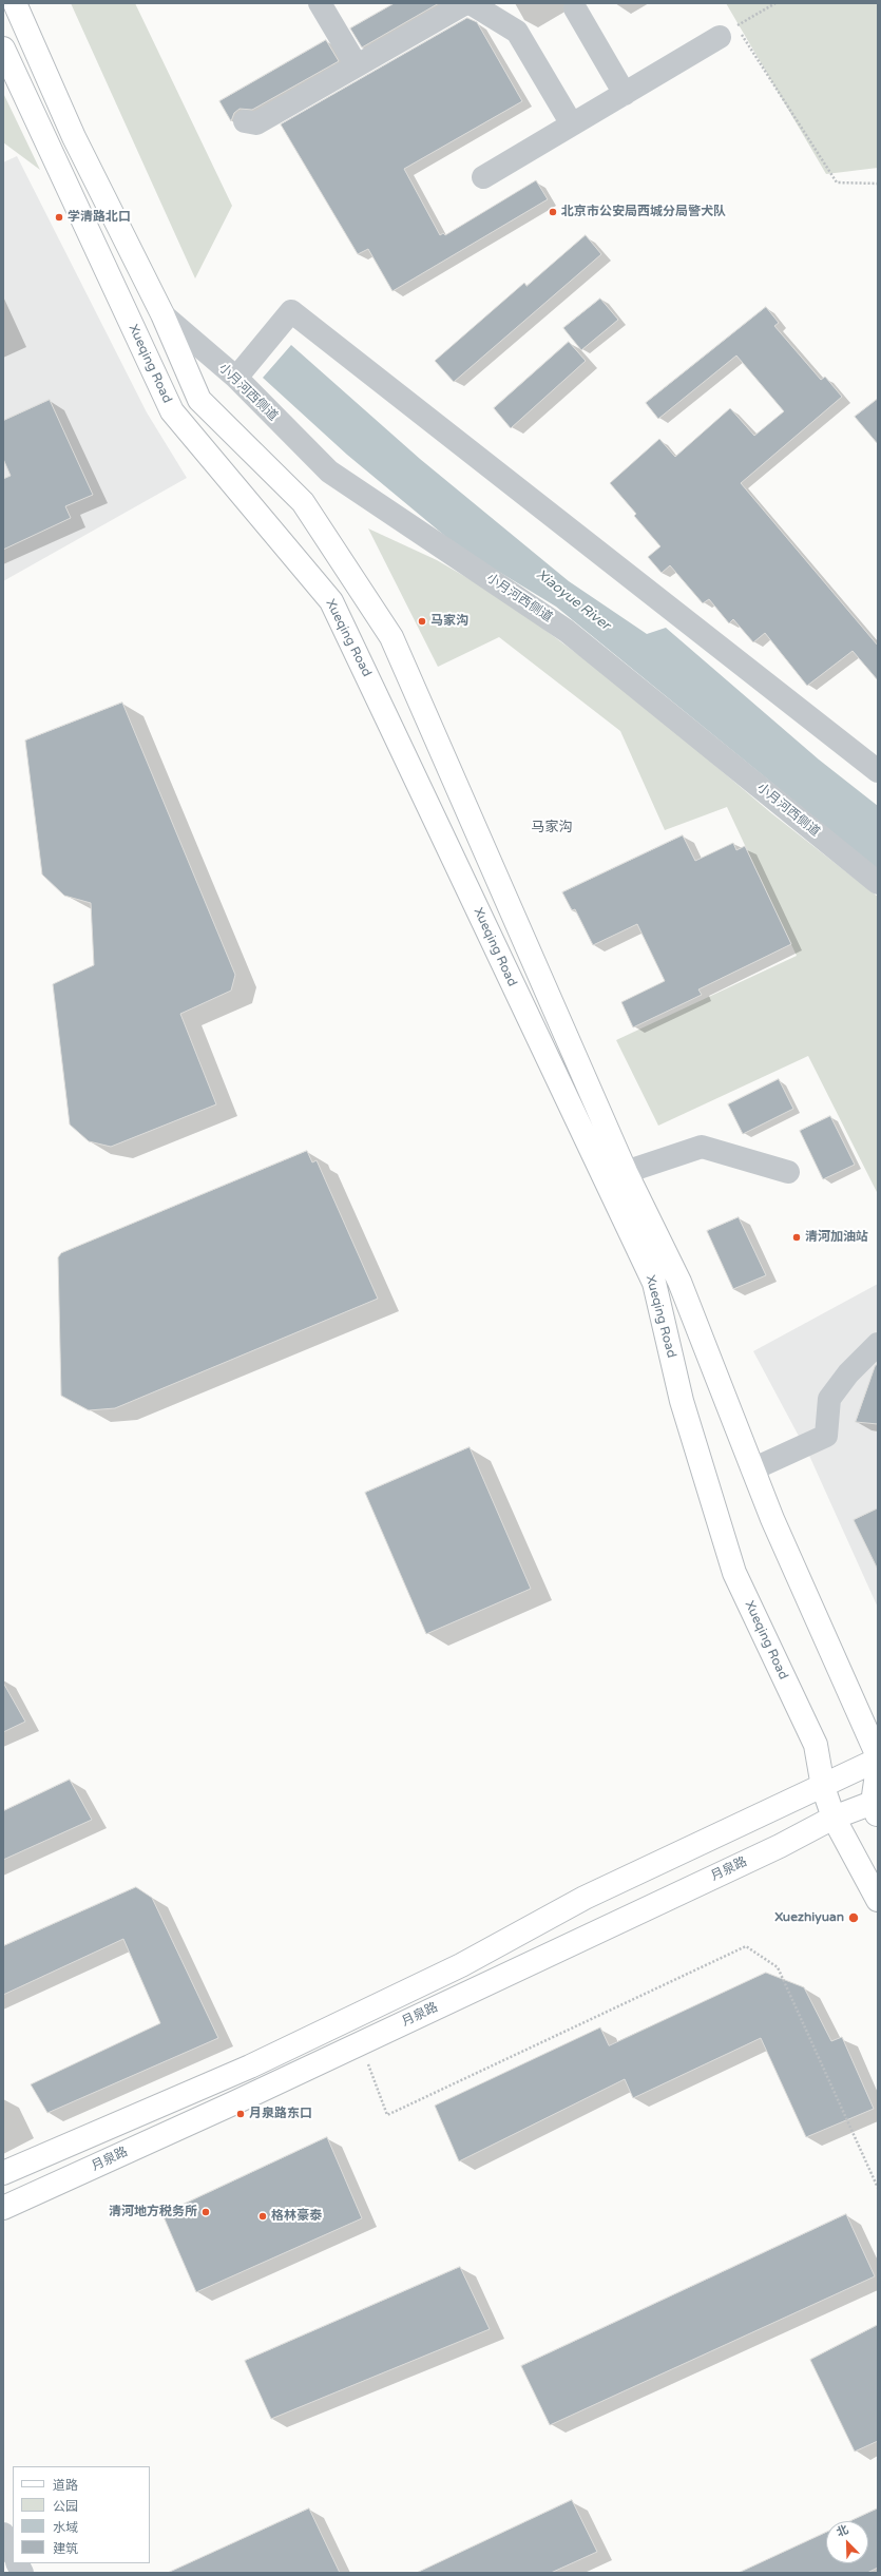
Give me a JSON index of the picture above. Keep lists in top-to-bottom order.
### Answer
{
  "streets": {
    "main road": ["Xueqing Road", "月泉路"],
    "street": ["小月河西侧道"]
  },
  "crossings": [
    ["Xueqing Road", "小月河西侧道"],
    ["Xueqing Road", "月泉路"]
  ],
  "districts": ["马家沟"],
  "water": ["Xiaoyue River"],
  "places": [
    "北京市公安局西城分局警犬队",
    "学清路北口",
    "马家沟",
    "清河加油站",
    "Xuezhiyuan",
    "月泉路东口",
    "清河地方税务所",
    "格林豪泰"
  ],
  "legend": [
    "道路",
    "公园",
    "水域",
    "建筑"
  ],
  "north": "top left"
}
